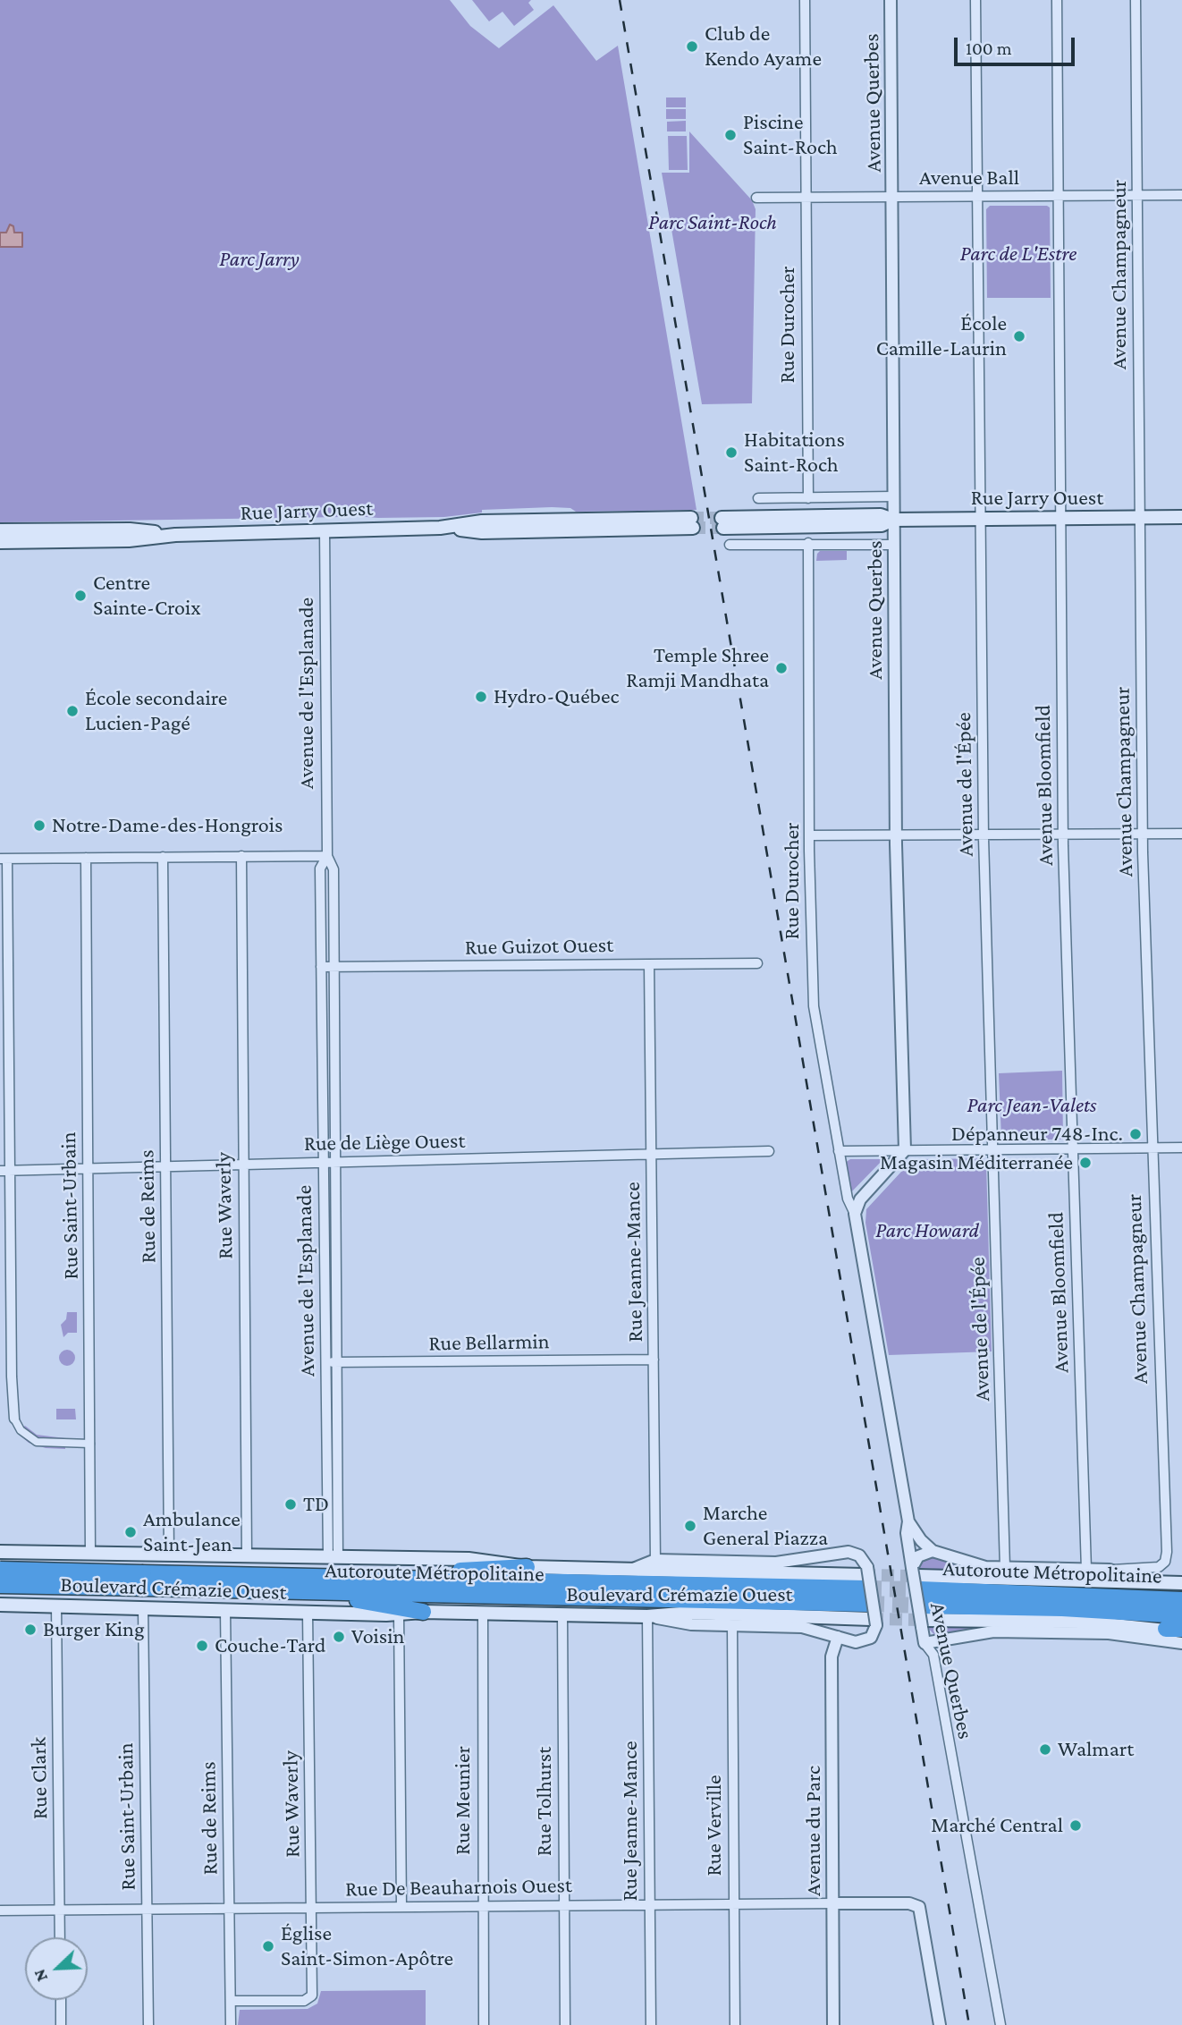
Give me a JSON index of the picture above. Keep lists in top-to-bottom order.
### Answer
{
  "streets": {
    "highway": ["Autoroute Métropolitaine"],
    "main road": ["Rue Jarry Ouest", "Boulevard Crémazie Ouest"],
    "street": [
      "Avenue Querbes",
      "Avenue Ball",
      "Avenue Champagneur",
      "Rue Durocher",
      "Avenue de l'Esplanade",
      "Avenue de l'Épée",
      "Avenue Bloomfield",
      "Rue Guizot Ouest",
      "Rue de Liège Ouest",
      "Rue Saint-Urbain",
      "Rue Waverly",
      "Rue de Reims",
      "Rue Jeanne-Mance",
      "Rue Bellarmin",
      "Rue Clark",
      "Rue Meunier",
      "Rue Tolhurst",
      "Rue Verville",
      "Avenue du Parc",
      "Rue De Beauharnois Ouest"
    ]
  },
  "crossings": [
    ["Avenue Querbes", "Avenue Ball"],
    ["Avenue Querbes", "Rue Durocher"],
    ["Avenue Querbes", "Rue Jarry Ouest"],
    ["Avenue Querbes", "Autoroute Métropolitaine"],
    ["Avenue Ball", "Avenue Champagneur"],
    ["Avenue Ball", "Rue Durocher"],
    ["Avenue Ball", "Avenue de l'Épée"],
    ["Avenue Ball", "Avenue Bloomfield"],
    ["Avenue Champagneur", "Rue Jarry Ouest"],
    ["Rue Jarry Ouest", "Avenue de l'Esplanade"],
    ["Rue Jarry Ouest", "Avenue de l'Épée"],
    ["Rue Jarry Ouest", "Avenue Bloomfield"],
    ["Avenue de l'Esplanade", "Rue Guizot Ouest"],
    ["Avenue de l'Esplanade", "Rue de Liège Ouest"],
    ["Avenue de l'Esplanade", "Rue Bellarmin"],
    ["Avenue de l'Esplanade", "Boulevard Crémazie Ouest"],
    ["Rue Guizot Ouest", "Rue Jeanne-Mance"],
    ["Rue de Liège Ouest", "Rue Saint-Urbain"],
    ["Rue de Liège Ouest", "Rue Waverly"],
    ["Rue de Liège Ouest", "Rue de Reims"],
    ["Rue de Liège Ouest", "Rue Jeanne-Mance"],
    ["Rue Saint-Urbain", "Boulevard Crémazie Ouest"],
    ["Rue Saint-Urbain", "Rue De Beauharnois Ouest"],
    ["Rue Waverly", "Rue de Reims"],
    ["Rue Waverly", "Boulevard Crémazie Ouest"],
    ["Rue Waverly", "Rue De Beauharnois Ouest"],
    ["Rue de Reims", "Boulevard Crémazie Ouest"],
    ["Rue de Reims", "Rue De Beauharnois Ouest"],
    ["Rue Jeanne-Mance", "Rue Bellarmin"],
    ["Rue Jeanne-Mance", "Boulevard Crémazie Ouest"],
    ["Rue Jeanne-Mance", "Rue De Beauharnois Ouest"],
    ["Autoroute Métropolitaine", "Boulevard Crémazie Ouest"],
    ["Boulevard Crémazie Ouest", "Rue Clark"],
    ["Boulevard Crémazie Ouest", "Rue Meunier"],
    ["Boulevard Crémazie Ouest", "Rue Tolhurst"],
    ["Boulevard Crémazie Ouest", "Rue Verville"],
    ["Boulevard Crémazie Ouest", "Avenue du Parc"],
    ["Rue Clark", "Rue De Beauharnois Ouest"],
    ["Rue Meunier", "Rue De Beauharnois Ouest"],
    ["Rue Tolhurst", "Rue De Beauharnois Ouest"],
    ["Rue Verville", "Rue De Beauharnois Ouest"],
    ["Avenue du Parc", "Rue De Beauharnois Ouest"]
  ],
  "parks": [
    "Parc Saint-Roch",
    "Parc de L'Estre",
    "Parc Jarry",
    "Parc Jean-Valets",
    "Parc Howard"
  ],
  "places": [
    "Club de Kendo Ayame",
    "Piscine Saint-Roch",
    "École Camille-Laurin",
    "Habitations Saint-Roch",
    "Centre Sainte-Croix",
    "Temple Shree Ramji Mandhata",
    "Hydro-Québec",
    "École secondaire Lucien-Pagé",
    "Notre-Dame-des-Hongrois",
    "Dépanneur 748-Inc.",
    "Magasin Méditerranée",
    "TD",
    "Marche General Piazza",
    "Ambulance Saint-Jean",
    "Burger King",
    "Voisin",
    "Couche-Tard",
    "Walmart",
    "Marché Central",
    "Église Saint-Simon-Apôtre"
  ],
  "scale_bar": "100 m",
  "north": "bottom left"
}
